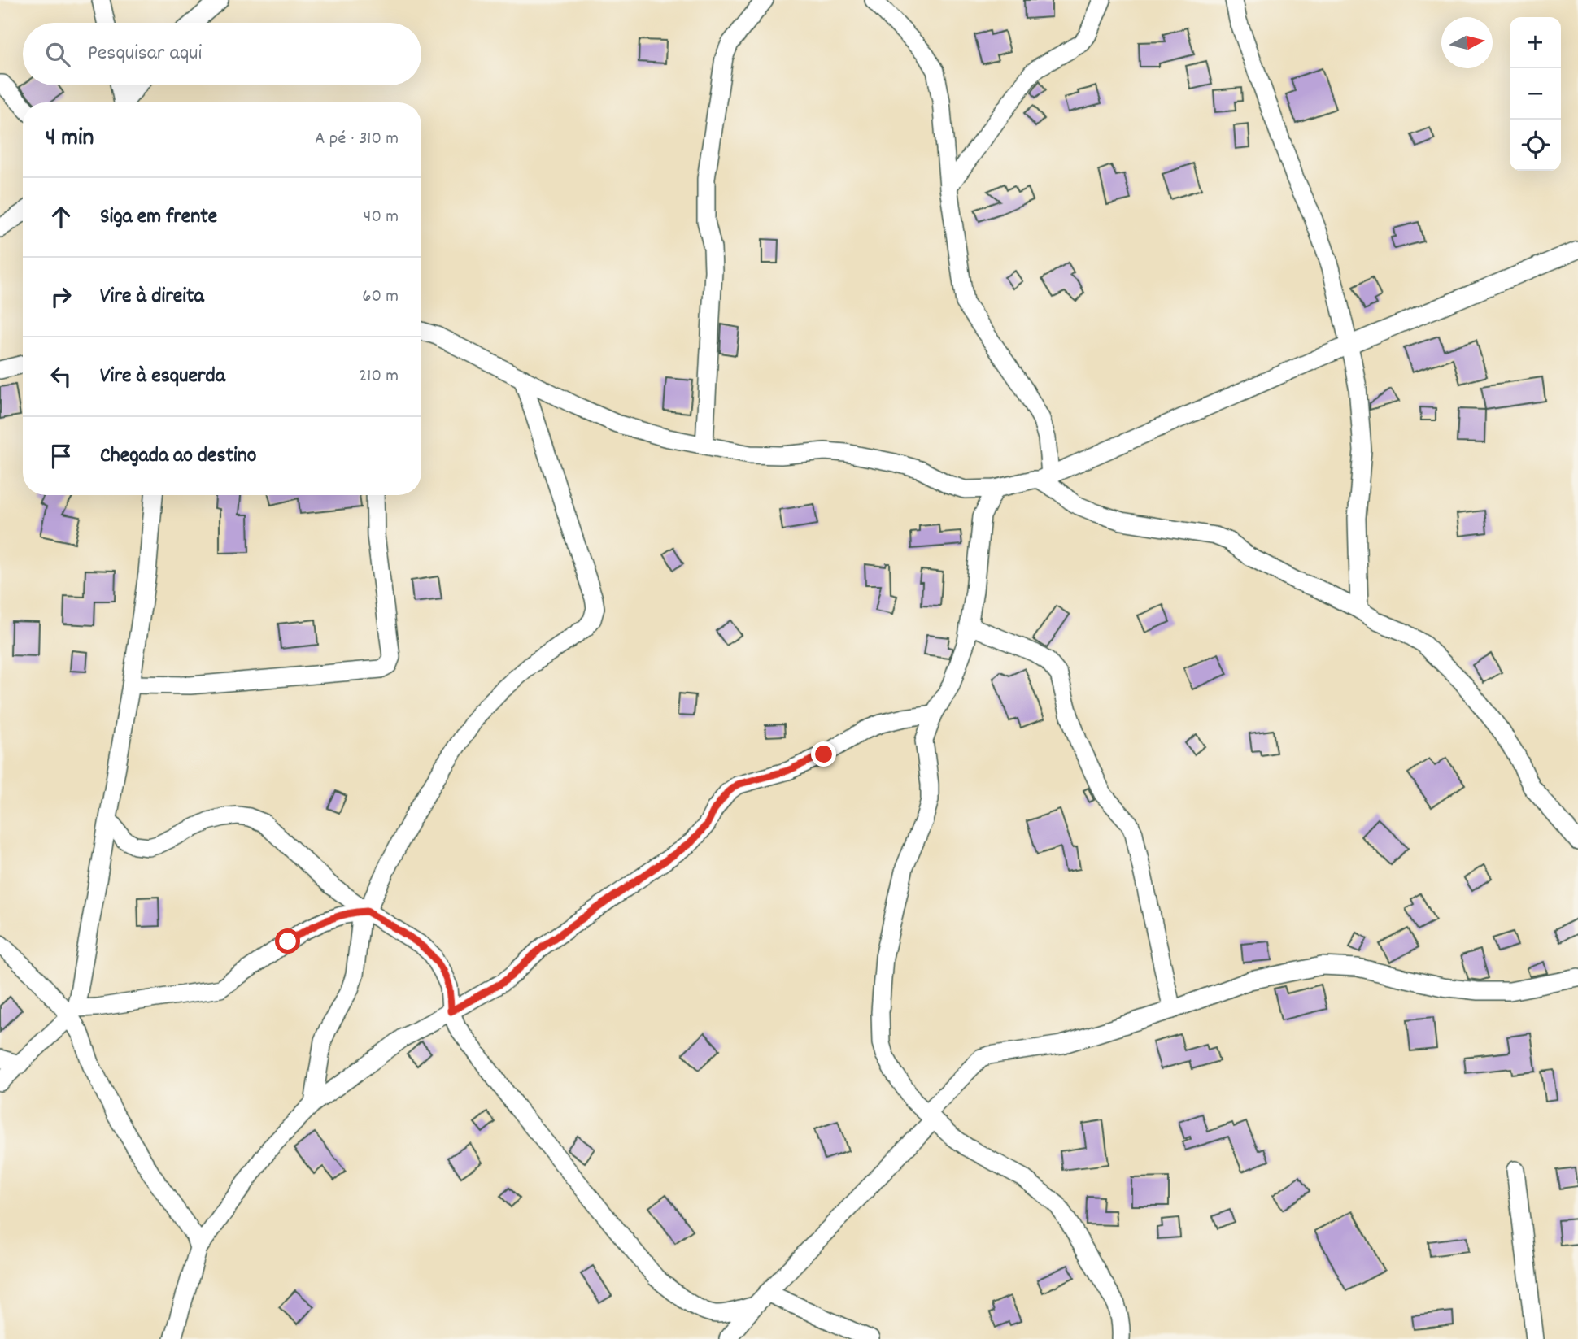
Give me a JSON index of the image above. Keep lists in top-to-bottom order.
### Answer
{
  "north": "right",
  "page": {
    "map_buttons": ["+", "−"],
    "search": "Pesquisar aqui",
    "heading": ["4 min", "A pé · 310 m"],
    "list": [
      ["Siga em frente", "40 m"],
      ["Vire à direita", "60 m"],
      ["Vire à esquerda", "210 m"],
      "Chegada ao destino"
    ]
  }
}
